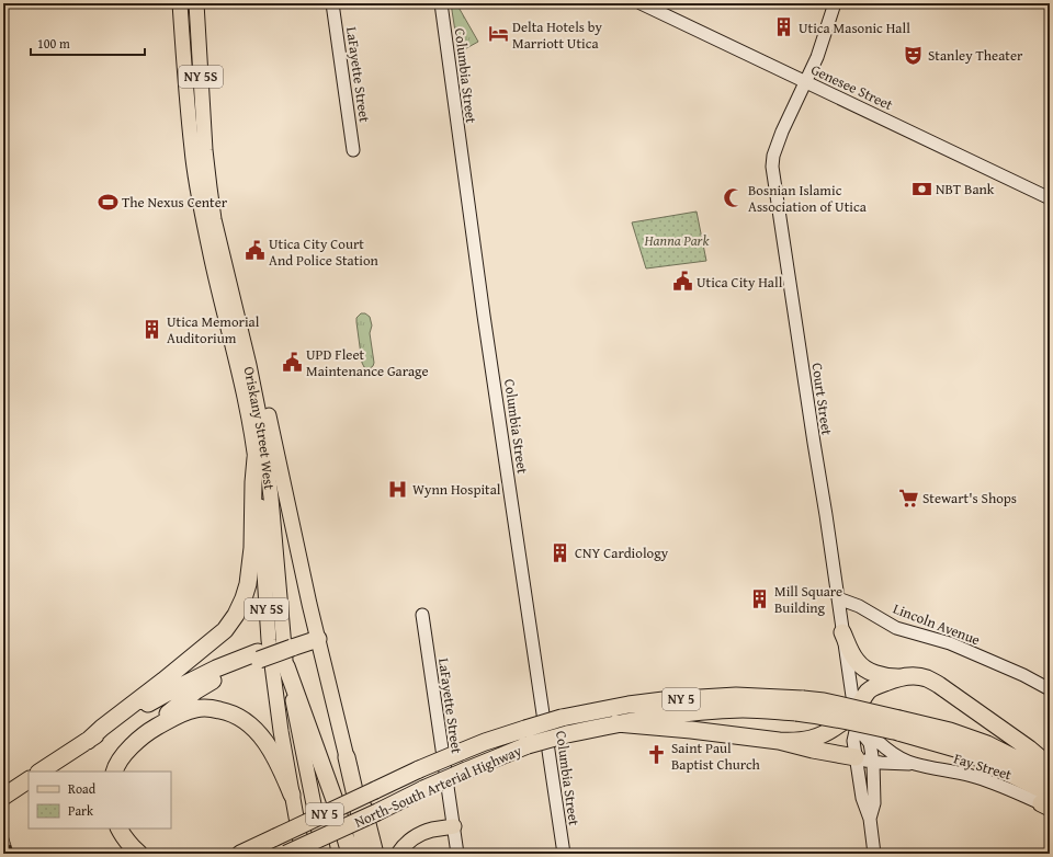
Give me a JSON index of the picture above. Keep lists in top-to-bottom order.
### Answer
{
  "streets": {
    "highway": ["NY 5", "North-South Arterial Highway"],
    "main road": ["NY 5S", "Oriskany Street West"],
    "street": [
      "LaFayette Street",
      "Columbia Street",
      "Genesee Street",
      "Court Street",
      "Lincoln Avenue",
      "Fay Street"
    ]
  },
  "crossings": [
    ["Genesee Street", "Court Street"],
    ["Court Street", "Lincoln Avenue"],
    ["Court Street", "Fay Street"],
    ["Fay Street", "North-South Arterial Highway"]
  ],
  "parks": ["Hanna Park"],
  "places": {
    "building": [
      "Utica Masonic Hall",
      "Utica Memorial Auditorium",
      "CNY Cardiology",
      "Mill Square Building"
    ],
    "hotel": ["Delta Hotels by Marriott Utica"],
    "theatre": ["Stanley Theater"],
    "bank": ["NBT Bank"],
    "mosque": ["Bosnian Islamic Association of Utica"],
    "sports": ["The Nexus Center"],
    "public building": ["Utica City Court And Police Station", "Utica City Hall", "UPD Fleet Maintenance Garage"],
    "hospital": ["Wynn Hospital"],
    "supermarket": ["Stewart's Shops"],
    "church": ["Saint Paul Baptist Church"]
  },
  "legend": ["Road", "Park"],
  "scale_bar": "100 m"
}
